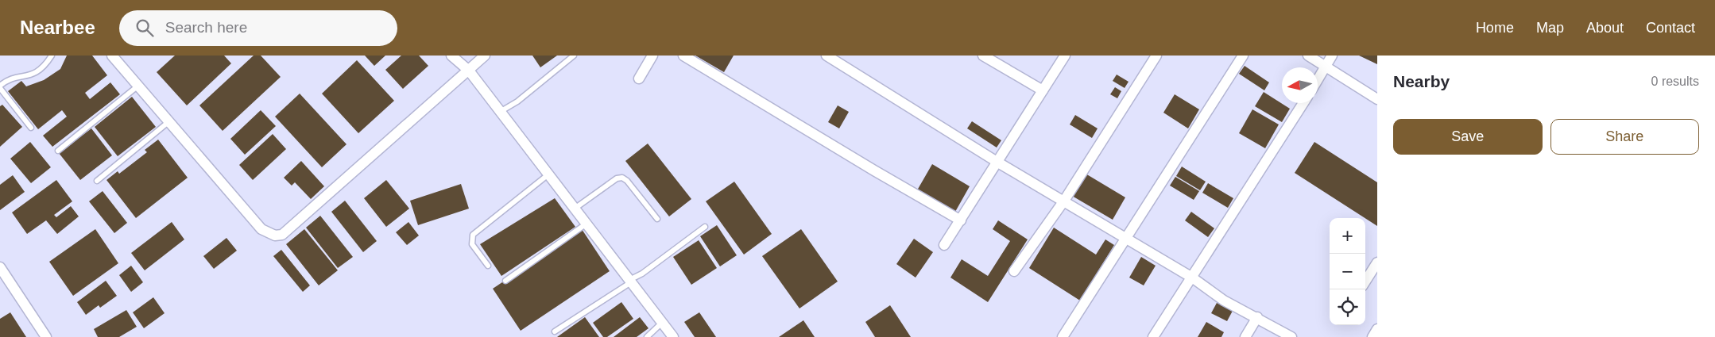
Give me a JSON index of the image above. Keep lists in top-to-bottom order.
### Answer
{
  "north": "left",
  "page": {
    "header": "Nearbee",
    "search": "Search here",
    "nav": [
      "Home",
      "Map",
      "About",
      "Contact"
    ],
    "heading": ["Nearby", "0 results"],
    "buttons": ["Save", "Share"],
    "map_buttons": ["+", "−"]
  }
}
